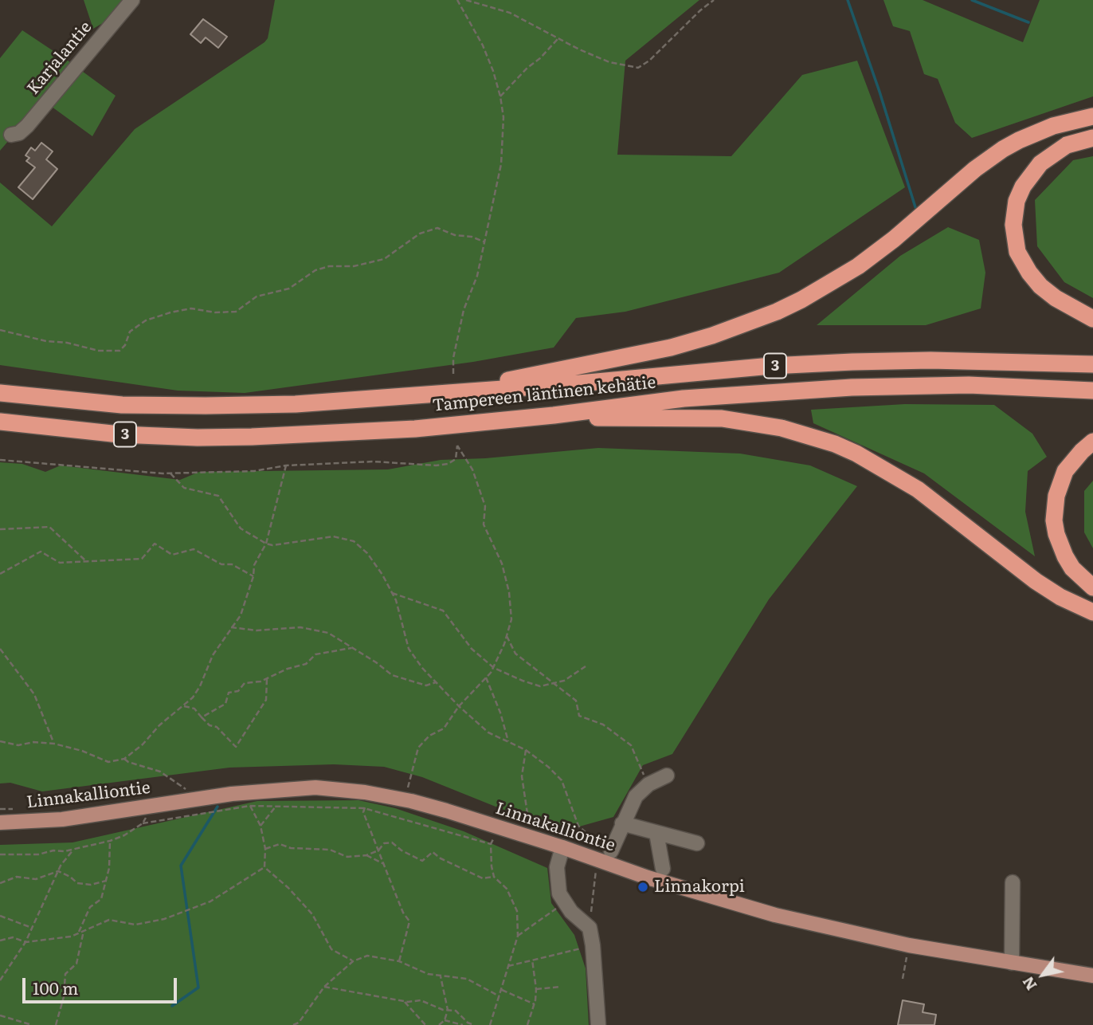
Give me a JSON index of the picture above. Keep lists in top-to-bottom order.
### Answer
{
  "streets": {
    "highway": ["3", "Tampereen läntinen kehätie"],
    "main road": ["Linnakalliontie"],
    "street": ["Karjalantie"]
  },
  "places": ["Linnakorpi"],
  "scale_bar": "100 m",
  "north": "bottom left"
}
